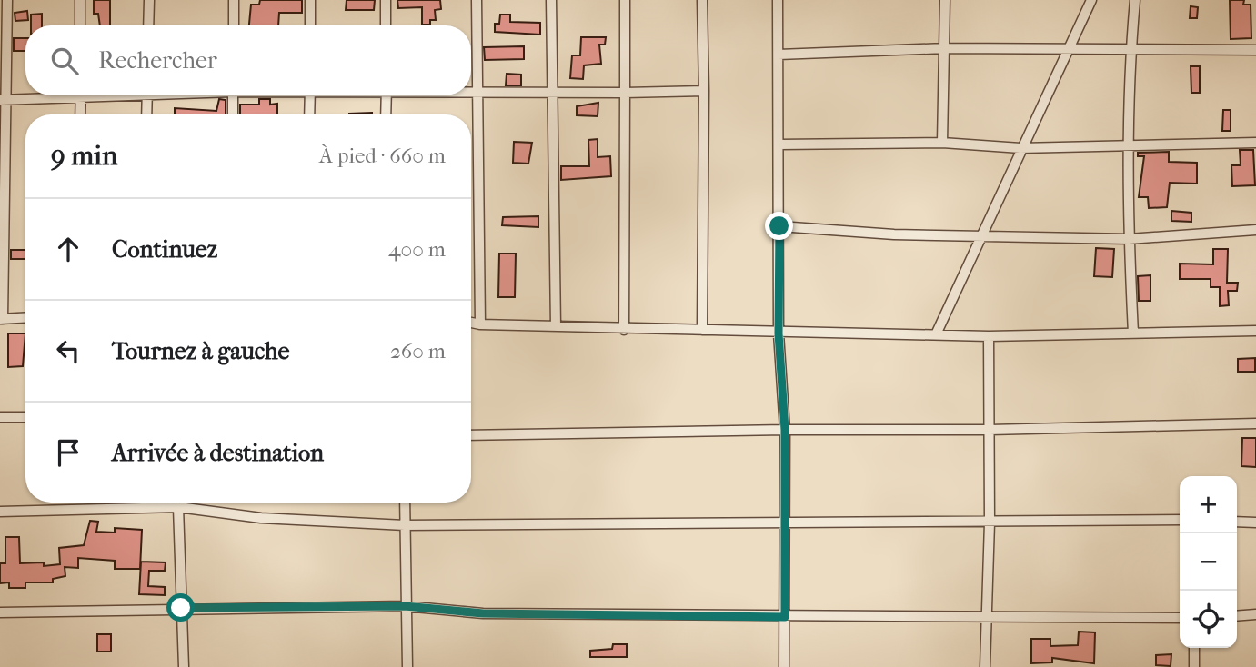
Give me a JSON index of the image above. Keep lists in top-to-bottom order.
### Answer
{
  "page": {
    "search": "Rechercher",
    "heading": ["9 min", "À pied · 660 m"],
    "list": [
      ["Continuez", "400 m"],
      ["Tournez à gauche", "260 m"],
      "Arrivée à destination"
    ],
    "map_buttons": ["+", "−"]
  }
}
